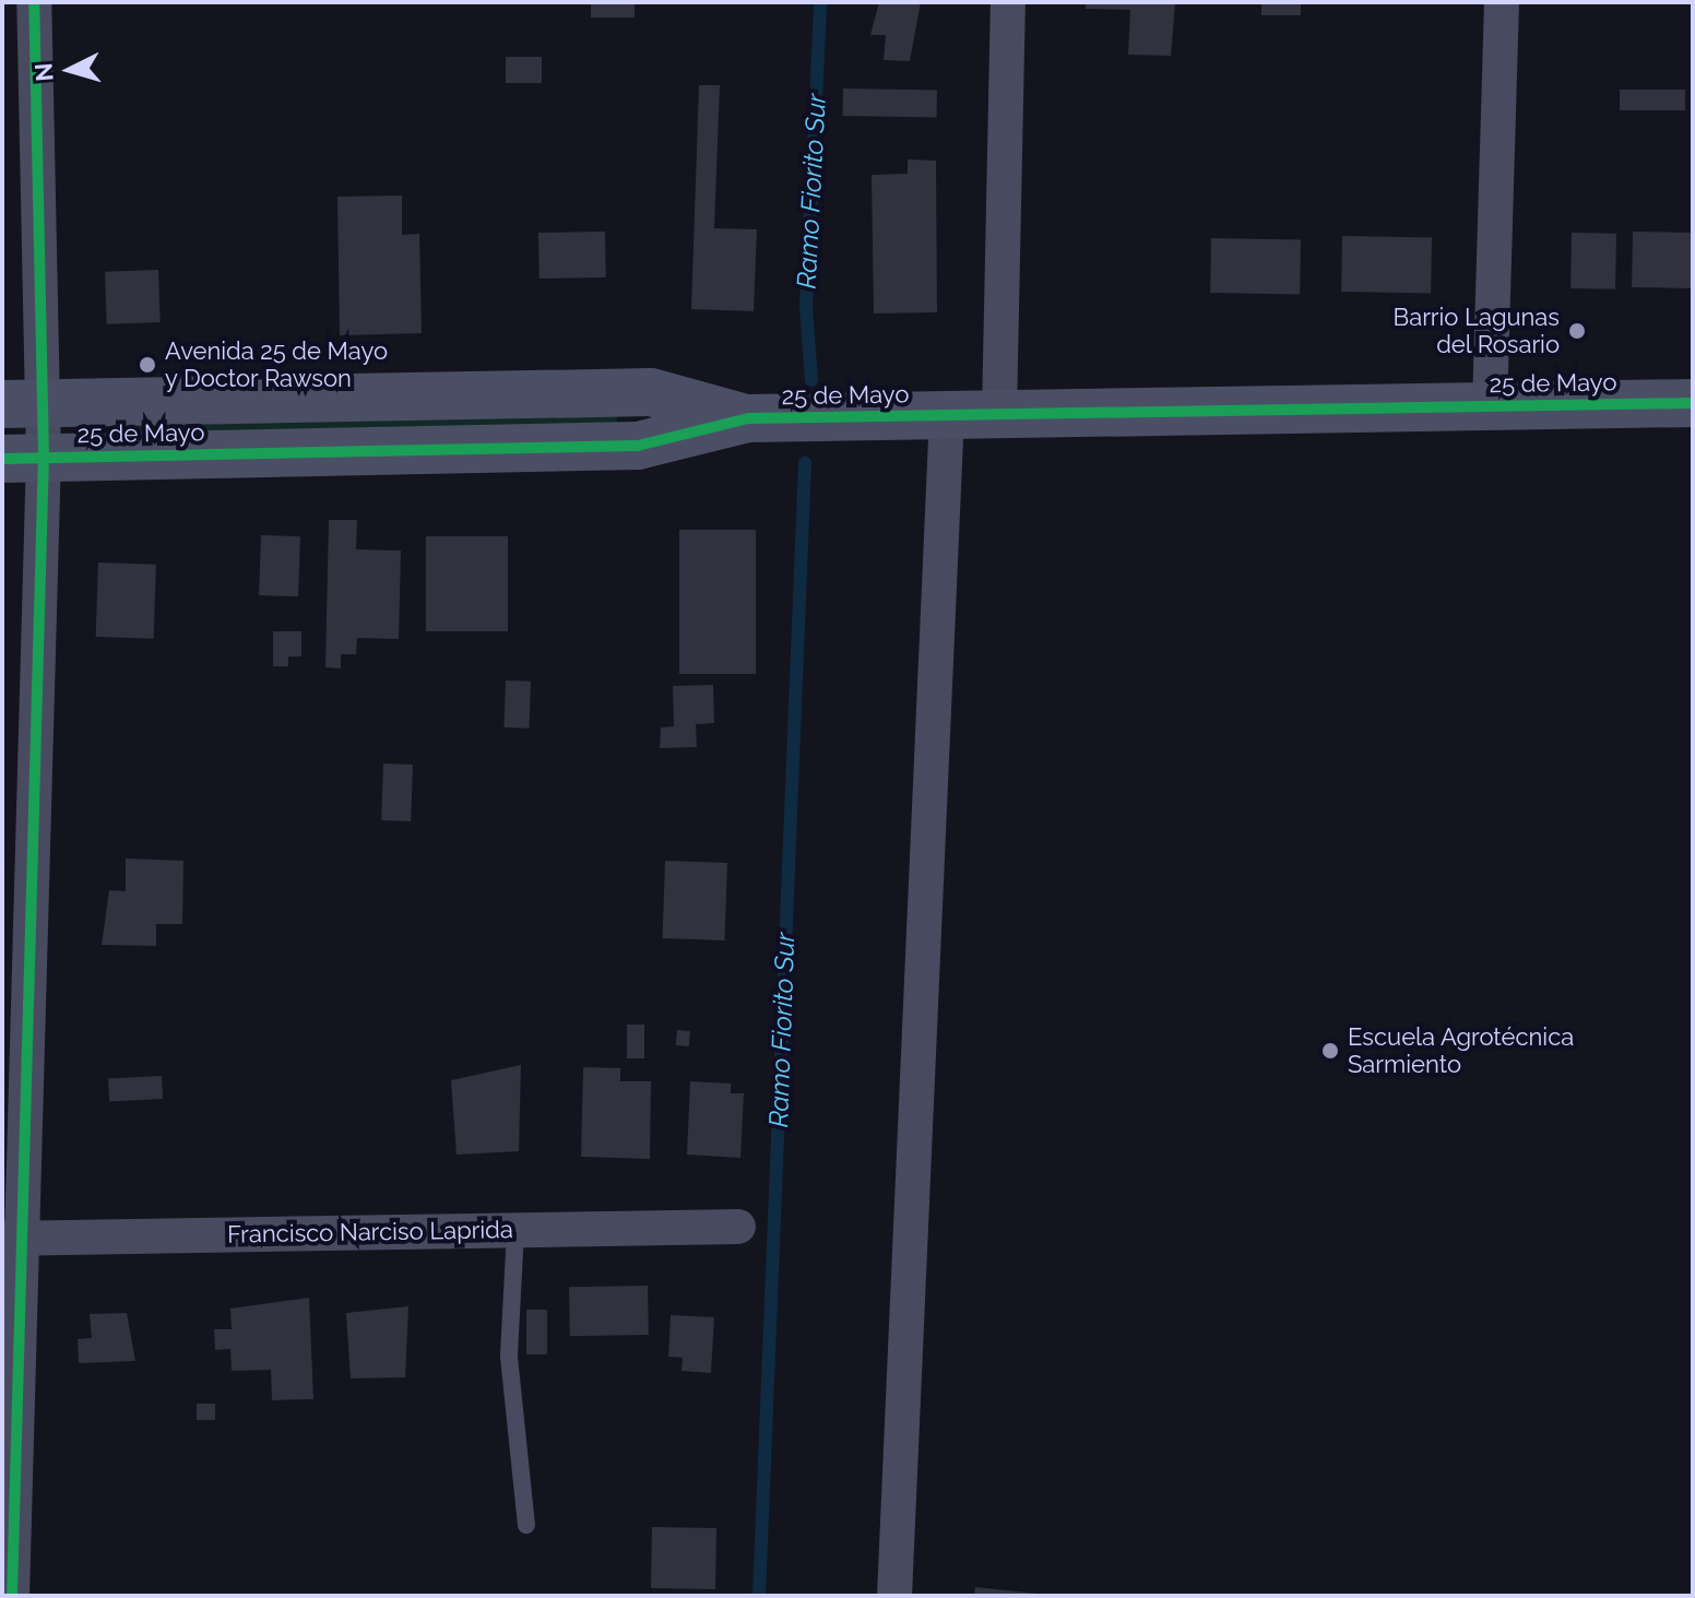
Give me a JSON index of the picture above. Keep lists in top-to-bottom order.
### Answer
{
  "streets": {
    "street": ["25 de Mayo", "Francisco Narciso Laprida"]
  },
  "water": ["Ramo Fiorito Sur"],
  "places": ["Barrio Lagunas del Rosario", "Avenida 25 de Mayo y Doctor Rawson", "Escuela Agrotécnica Sarmiento"],
  "north": "left"
}
